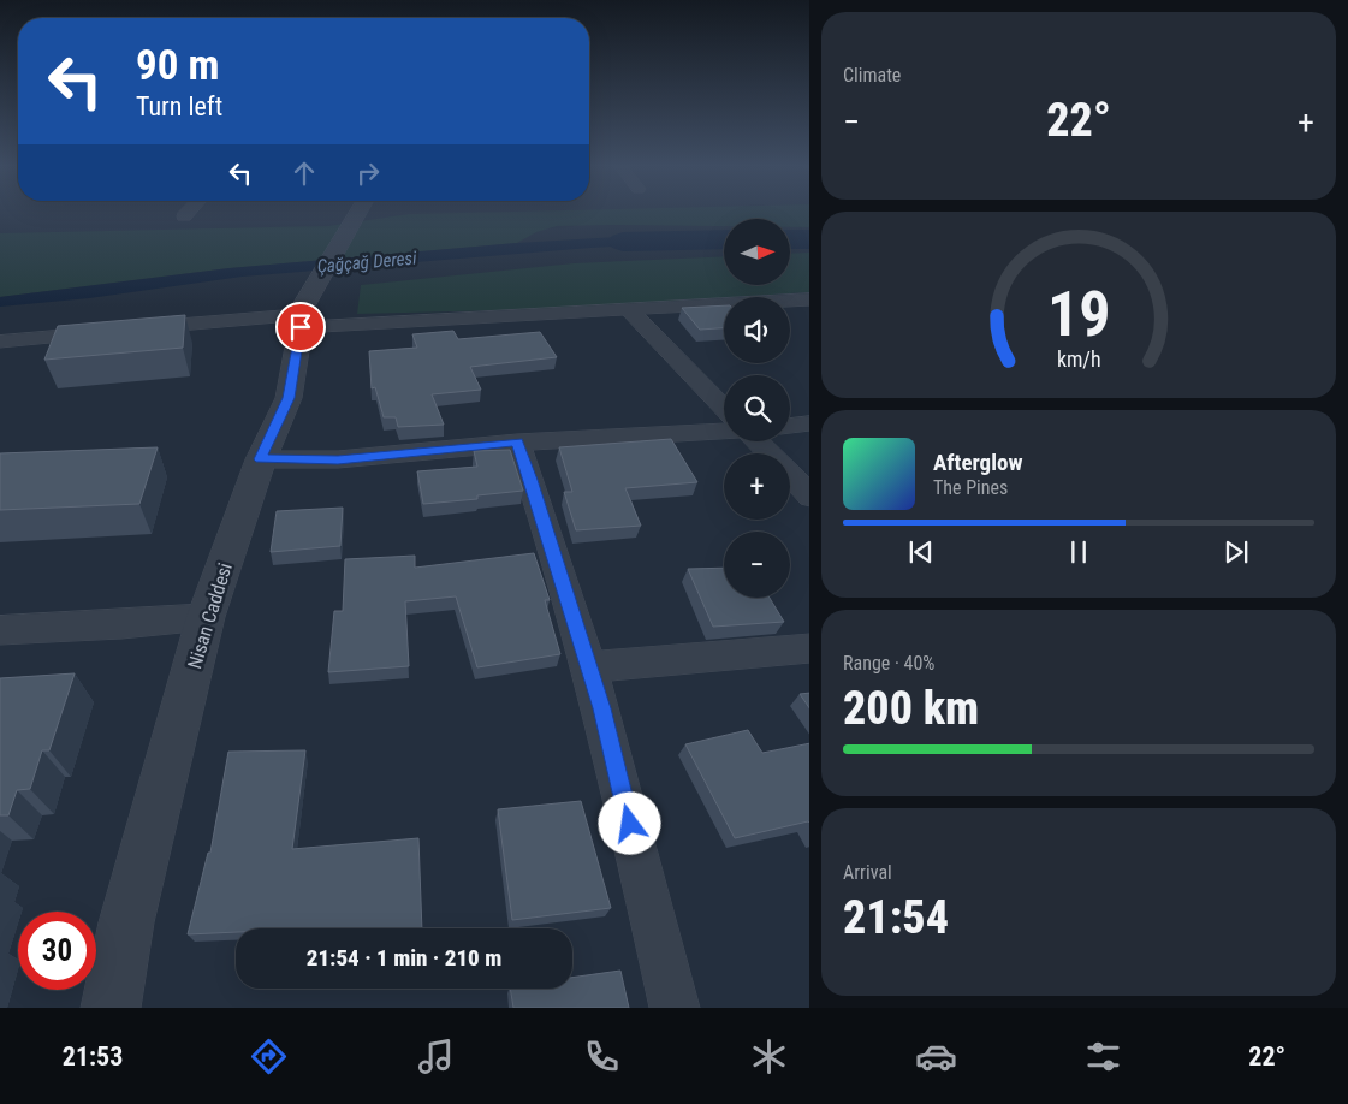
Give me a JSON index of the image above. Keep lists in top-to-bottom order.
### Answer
{
  "streets": {
    "street": ["Nisan Caddesi"]
  },
  "water": ["Çağçağ Deresi"],
  "north": "right",
  "page": {
    "tile": [
      "Climate",
      ["Range · 40%", "200 km"],
      ["Arrival", "21:54"]
    ],
    "turn": ["90 m", "Turn left"],
    "heat": ["−", "22°", "+"],
    "map_buttons": ["+", "−"],
    "song": ["Afterglow", "The Pines"],
    "limit": "30",
    "trip": "21:54 · 1 min · 210 m",
    "tabs": ["21:53", "22°"],
    "gauge": ["19", "km/h"]
  }
}
